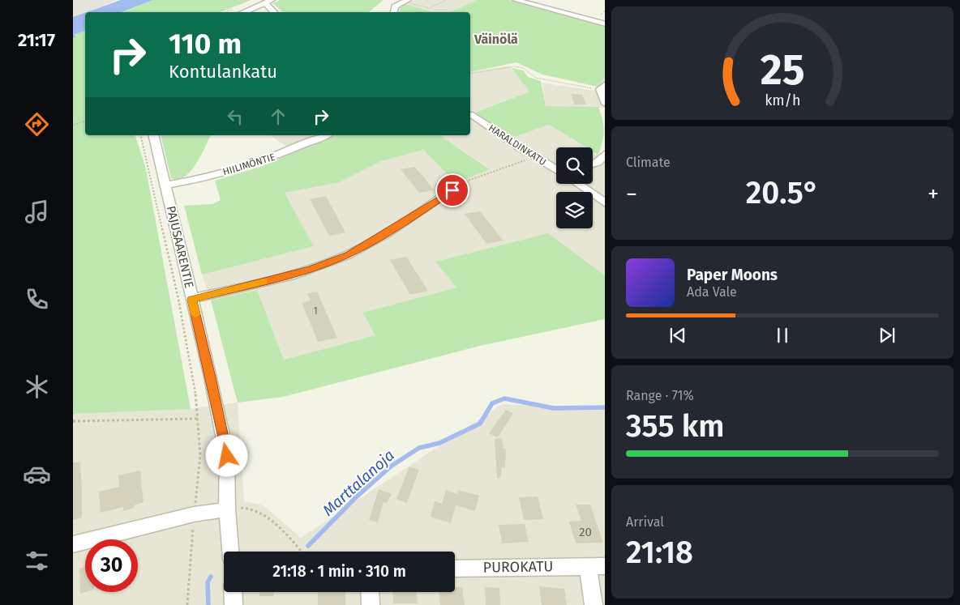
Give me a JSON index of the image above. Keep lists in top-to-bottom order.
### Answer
{
  "streets": {
    "street": [
      "HARALDINKATU",
      "HIILIMÖNTIE",
      "PAJUSAARENTIE",
      "PUROKATU"
    ]
  },
  "crossings": [
    ["HIILIMÖNTIE", "PAJUSAARENTIE"]
  ],
  "districts": ["Väinölä"],
  "water": ["Marttalanoja"],
  "house_numbers": ["1", "20"],
  "page": {
    "tabs": "21:17",
    "turn": ["110 m", "Kontulankatu"],
    "tile": [
      "Climate",
      ["Range · 71%", "355 km"],
      ["Arrival", "21:18"]
    ],
    "heat": ["−", "20.5°", "+"],
    "song": ["Paper Moons", "Ada Vale"],
    "limit": "30",
    "trip": "21:18 · 1 min · 310 m",
    "gauge": ["25", "km/h"]
  }
}
